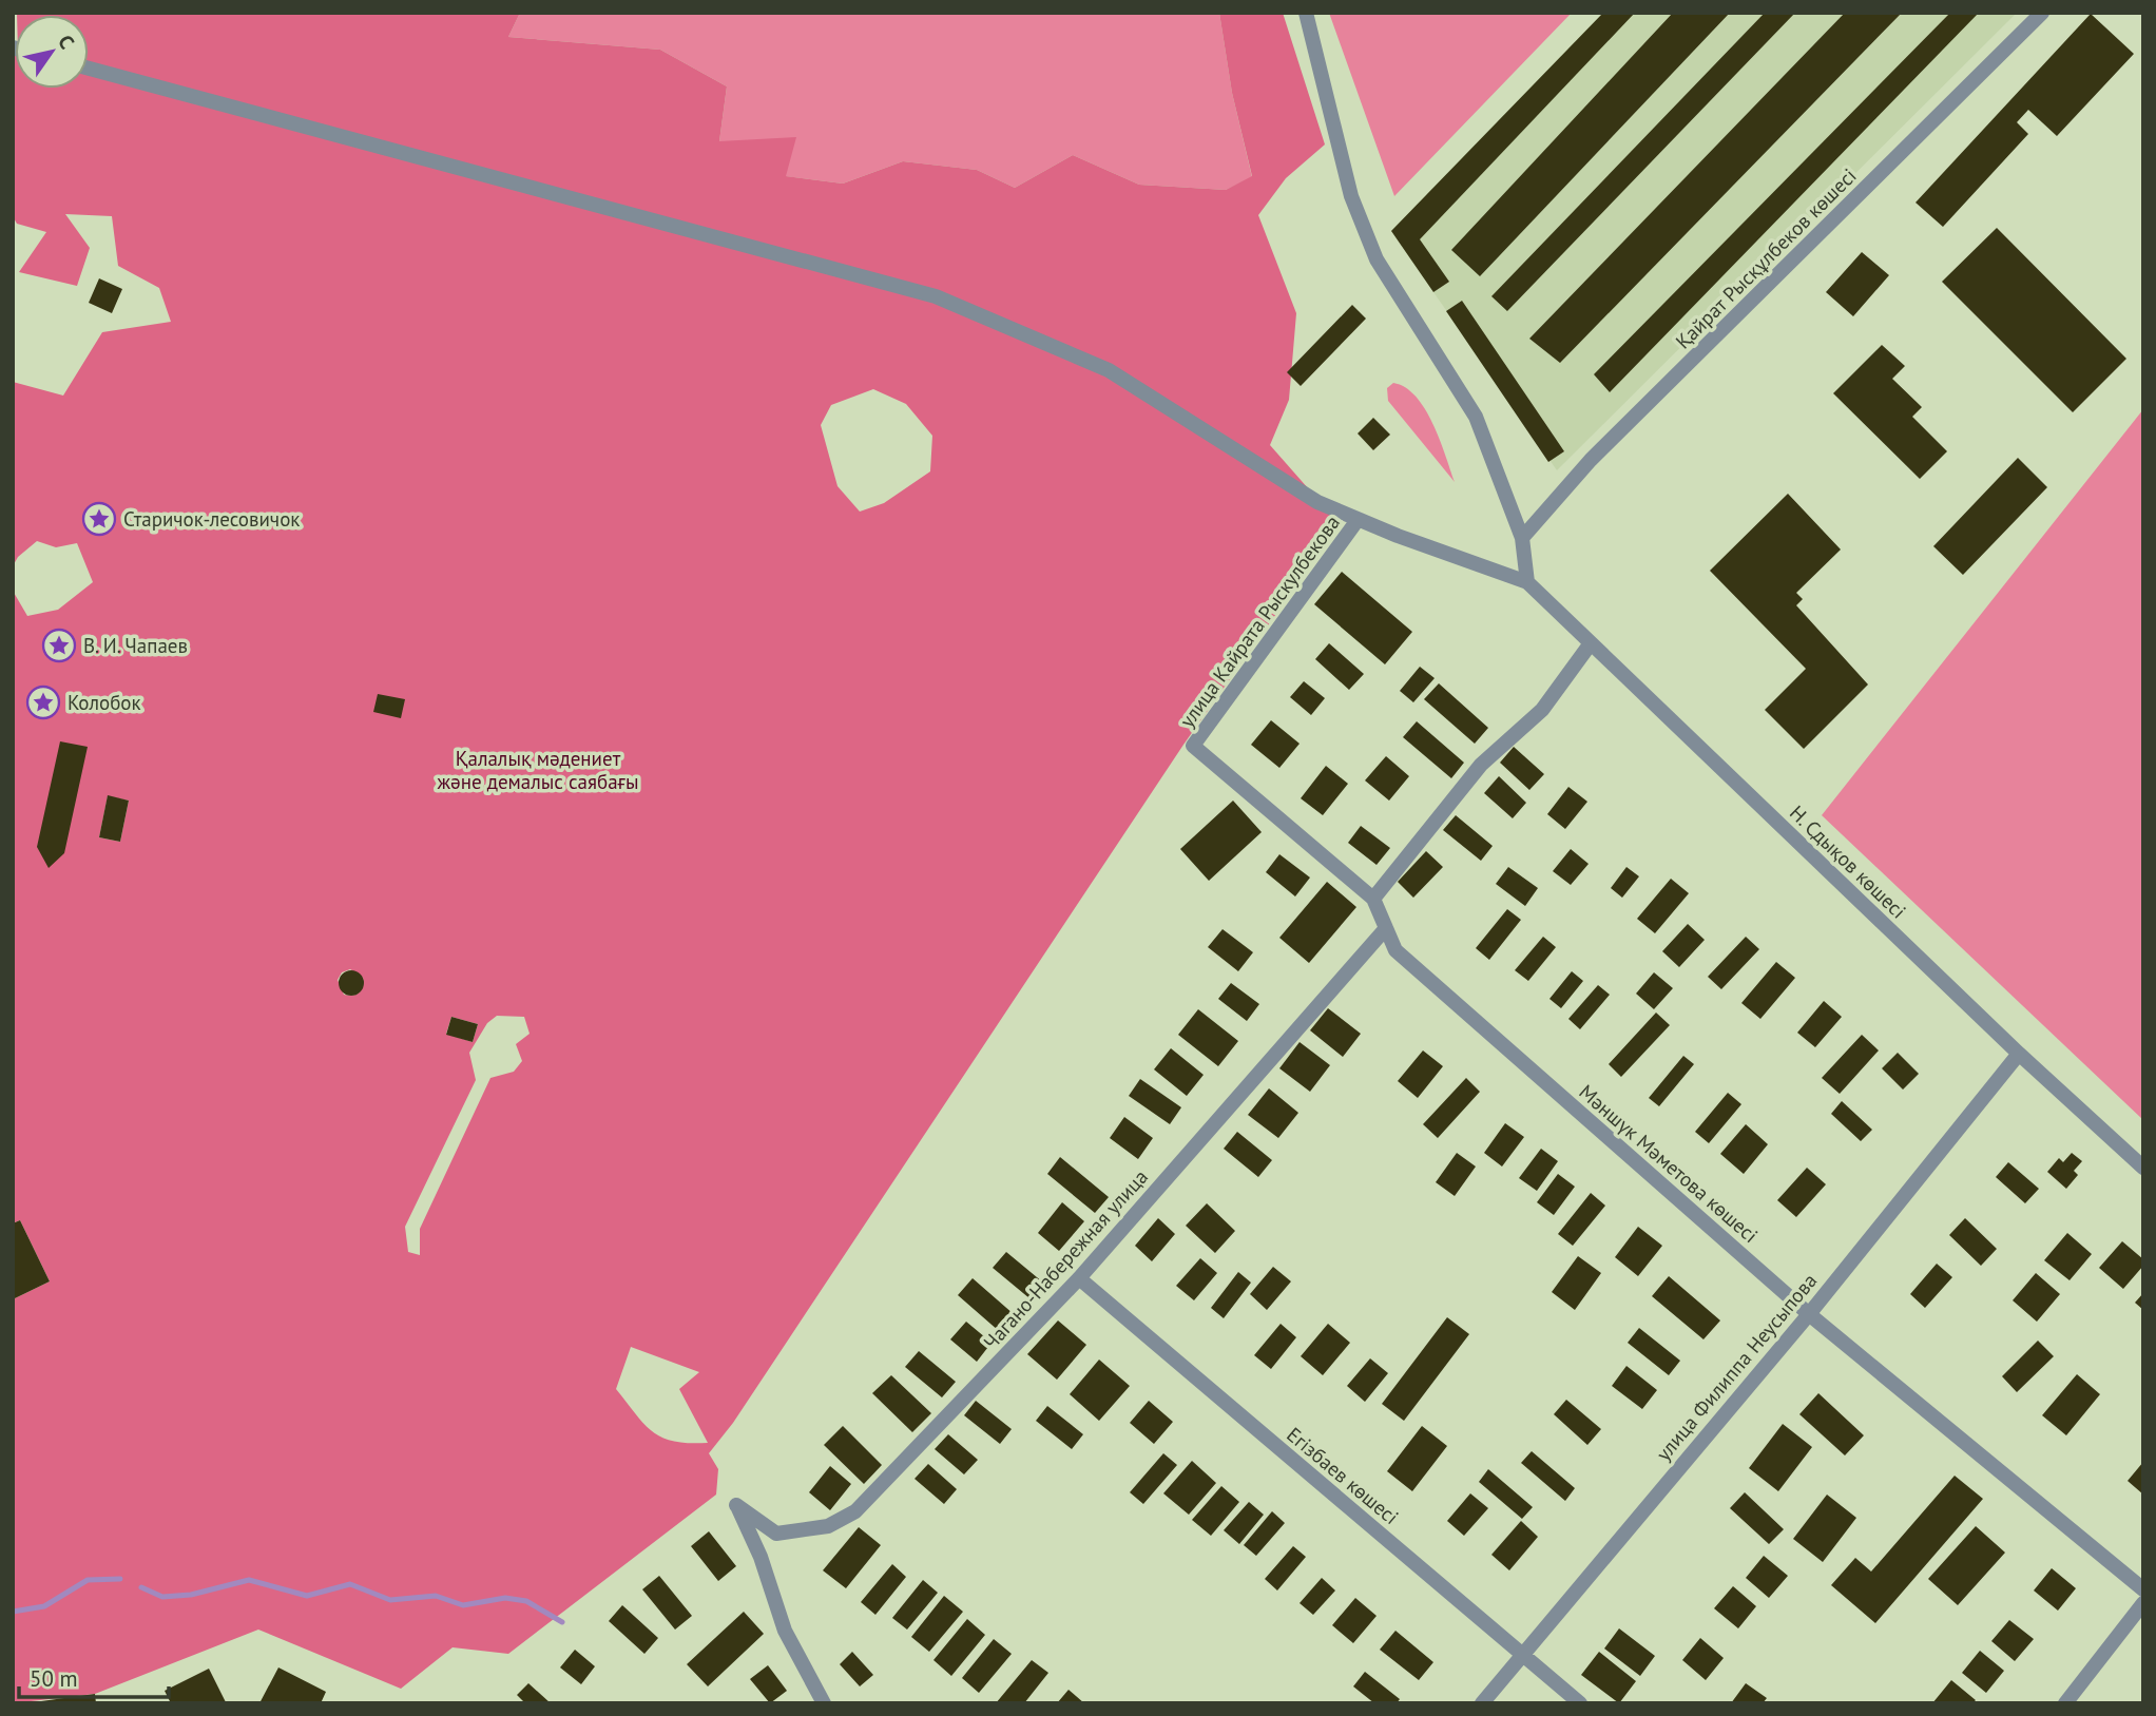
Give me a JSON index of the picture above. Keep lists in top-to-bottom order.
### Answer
{
  "streets": {
    "street": [
      "Қайрат Рысқұлбеков көшесі",
      "улица Кайрата Рыскулбекова",
      "Н. Сдықов көшесі",
      "Мәншүк Мәметова көшесі",
      "Чагано-Набережная улица",
      "улица Филиппа Неусыпова",
      "Егізбаев көшесі"
    ]
  },
  "crossings": [
    ["улица Кайрата Рыскулбекова", "Мәншүк Мәметова көшесі"],
    ["Н. Сдықов көшесі", "улица Филиппа Неусыпова"],
    ["Мәншүк Мәметова көшесі", "Чагано-Набережная улица"],
    ["Мәншүк Мәметова көшесі", "улица Филиппа Неусыпова"],
    ["Чагано-Набережная улица", "Егізбаев көшесі"],
    ["улица Филиппа Неусыпова", "Егізбаев көшесі"]
  ],
  "parks": ["Қалалық мәдениет және демалыс саябағы"],
  "places": {
    "place": ["Старичок-лесовичок", "В. И. Чапаев", "Колобок"]
  },
  "scale_bar": "50 m",
  "north": "top right"
}
